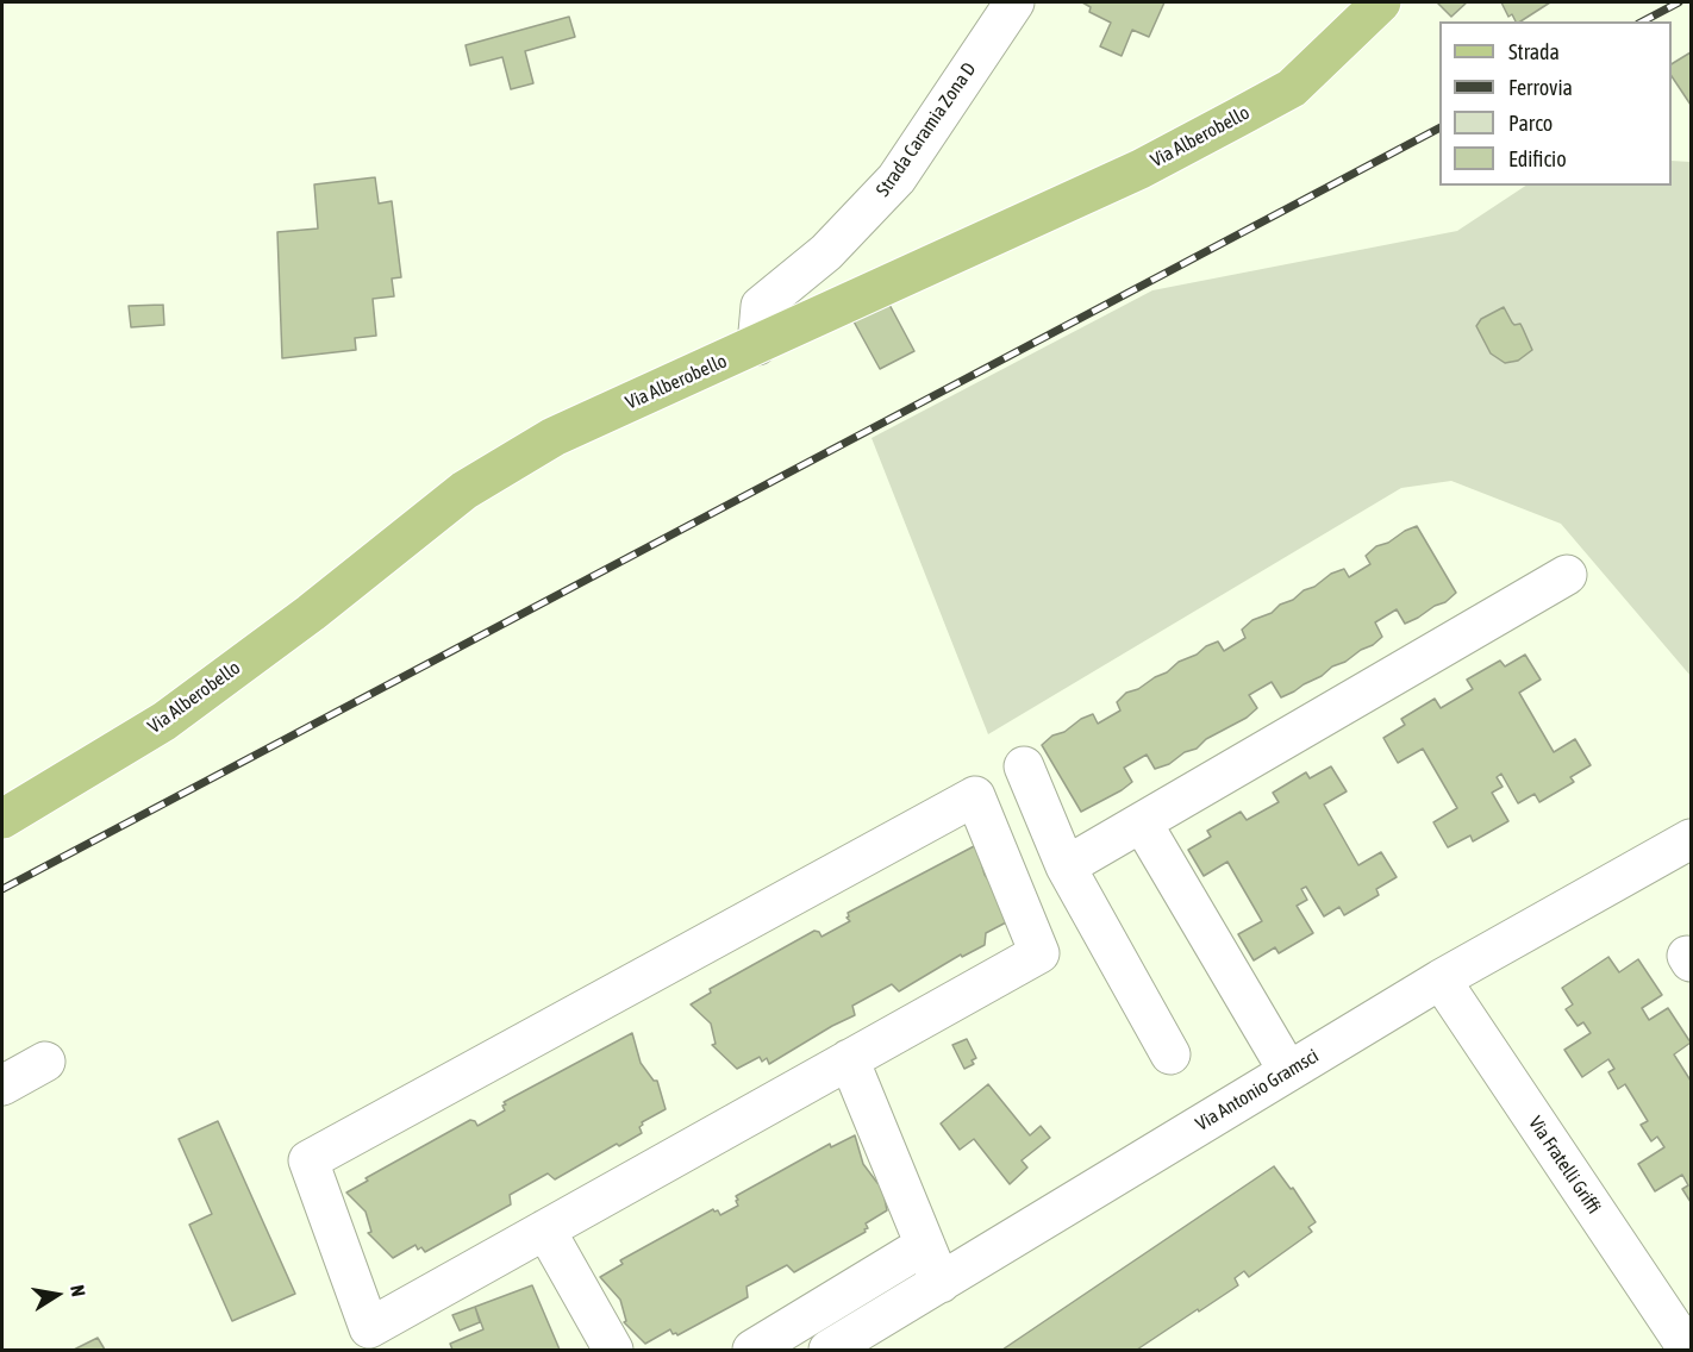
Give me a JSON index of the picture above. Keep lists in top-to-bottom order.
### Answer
{
  "streets": {
    "main road": ["Via Alberobello"],
    "street": ["Strada Caramia Zona D", "Via Antonio Gramsci", "Via Fratelli Griffi"]
  },
  "crossings": [
    ["Strada Caramia Zona D", "Via Alberobello"],
    ["Via Antonio Gramsci", "Via Fratelli Griffi"]
  ],
  "legend": [
    "Strada",
    "Ferrovia",
    "Parco",
    "Edificio"
  ],
  "north": "right"
}
